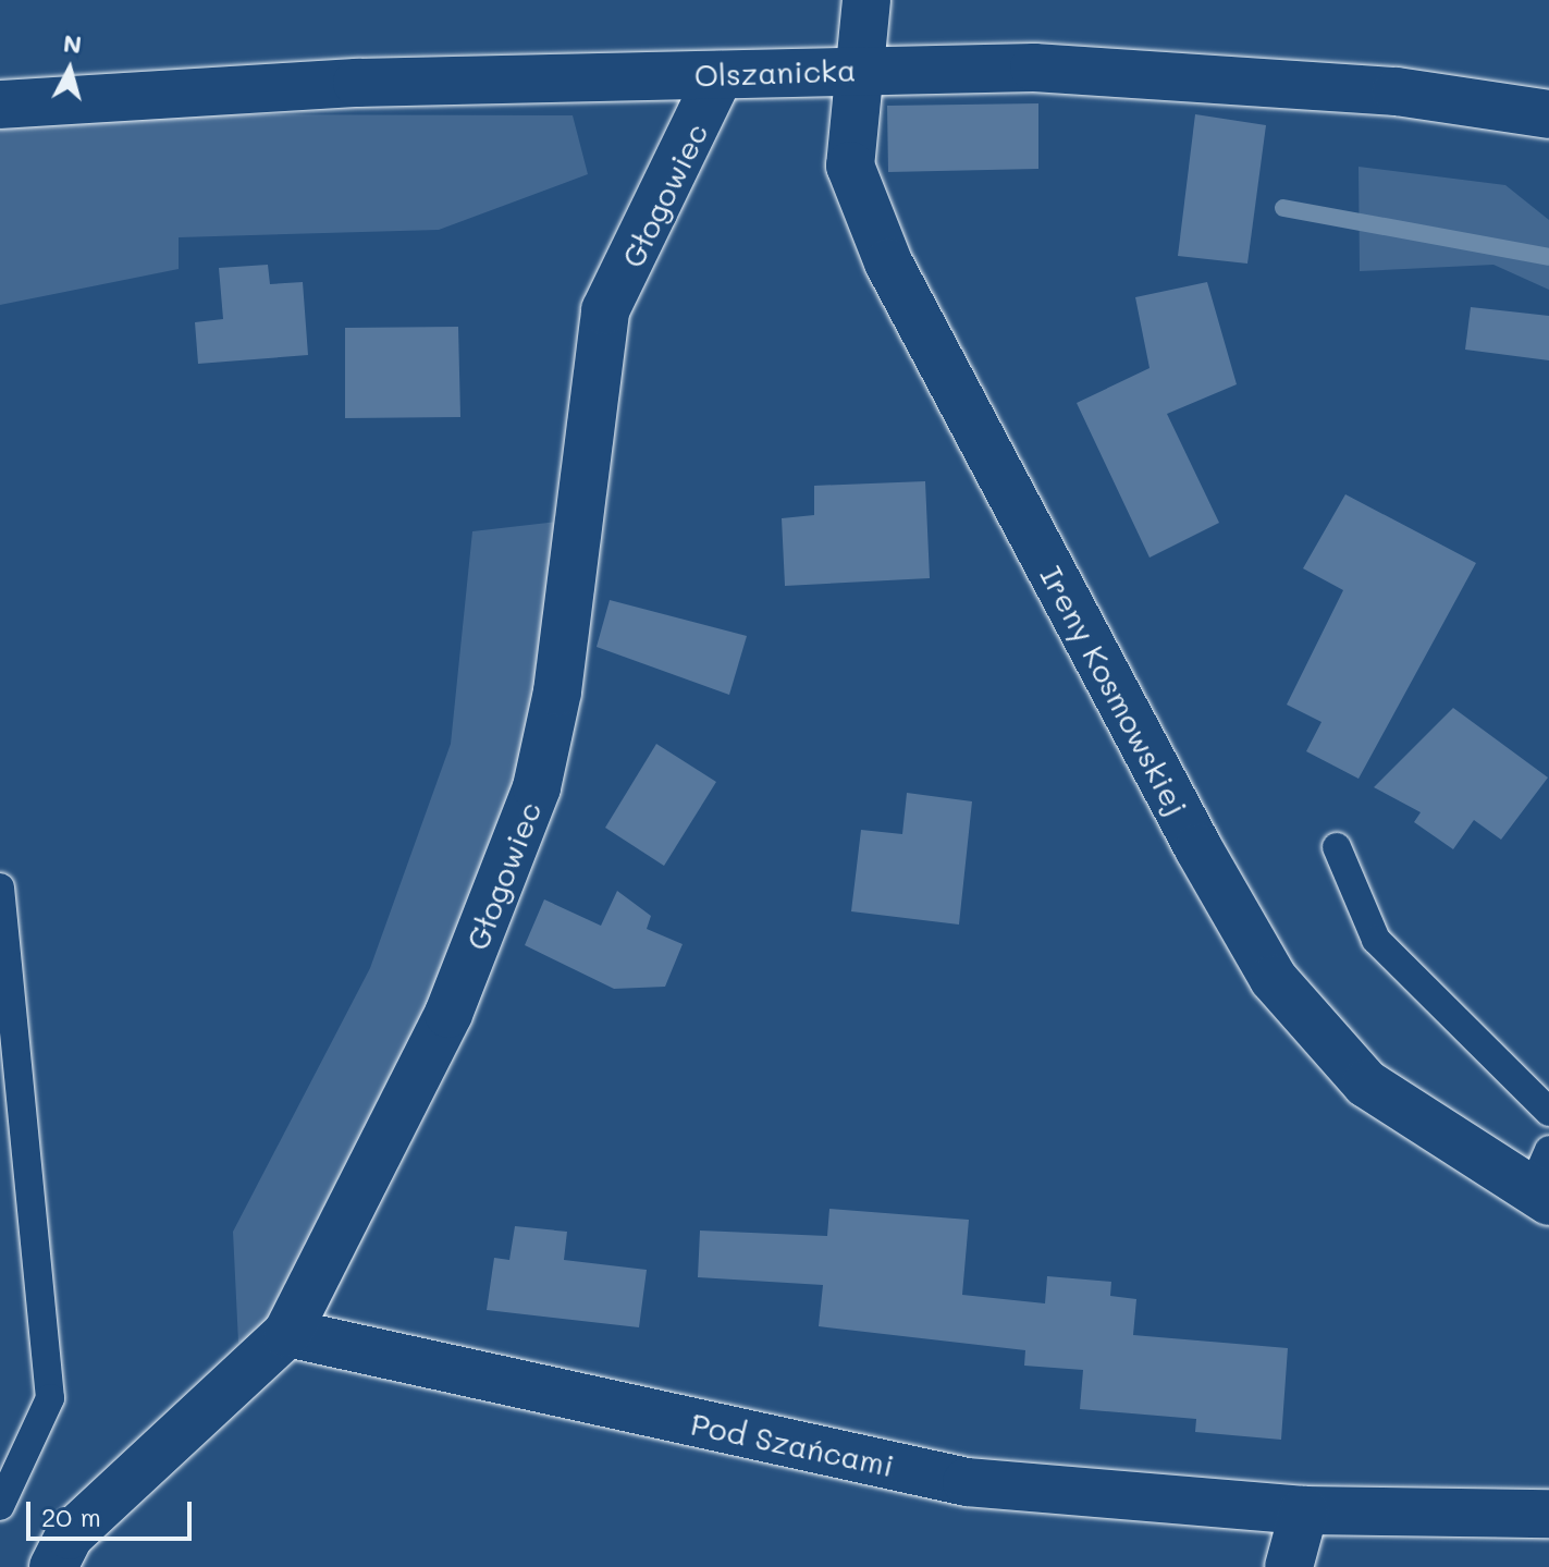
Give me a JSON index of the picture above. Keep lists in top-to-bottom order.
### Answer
{
  "streets": {
    "street": [
      "Olszanicka",
      "Głogowiec",
      "Ireny Kosmowskiej",
      "Pod Szańcami"
    ]
  },
  "crossings": [
    ["Olszanicka", "Głogowiec"],
    ["Olszanicka", "Ireny Kosmowskiej"],
    ["Głogowiec", "Pod Szańcami"]
  ],
  "scale_bar": "20 m",
  "north": "top"
}
